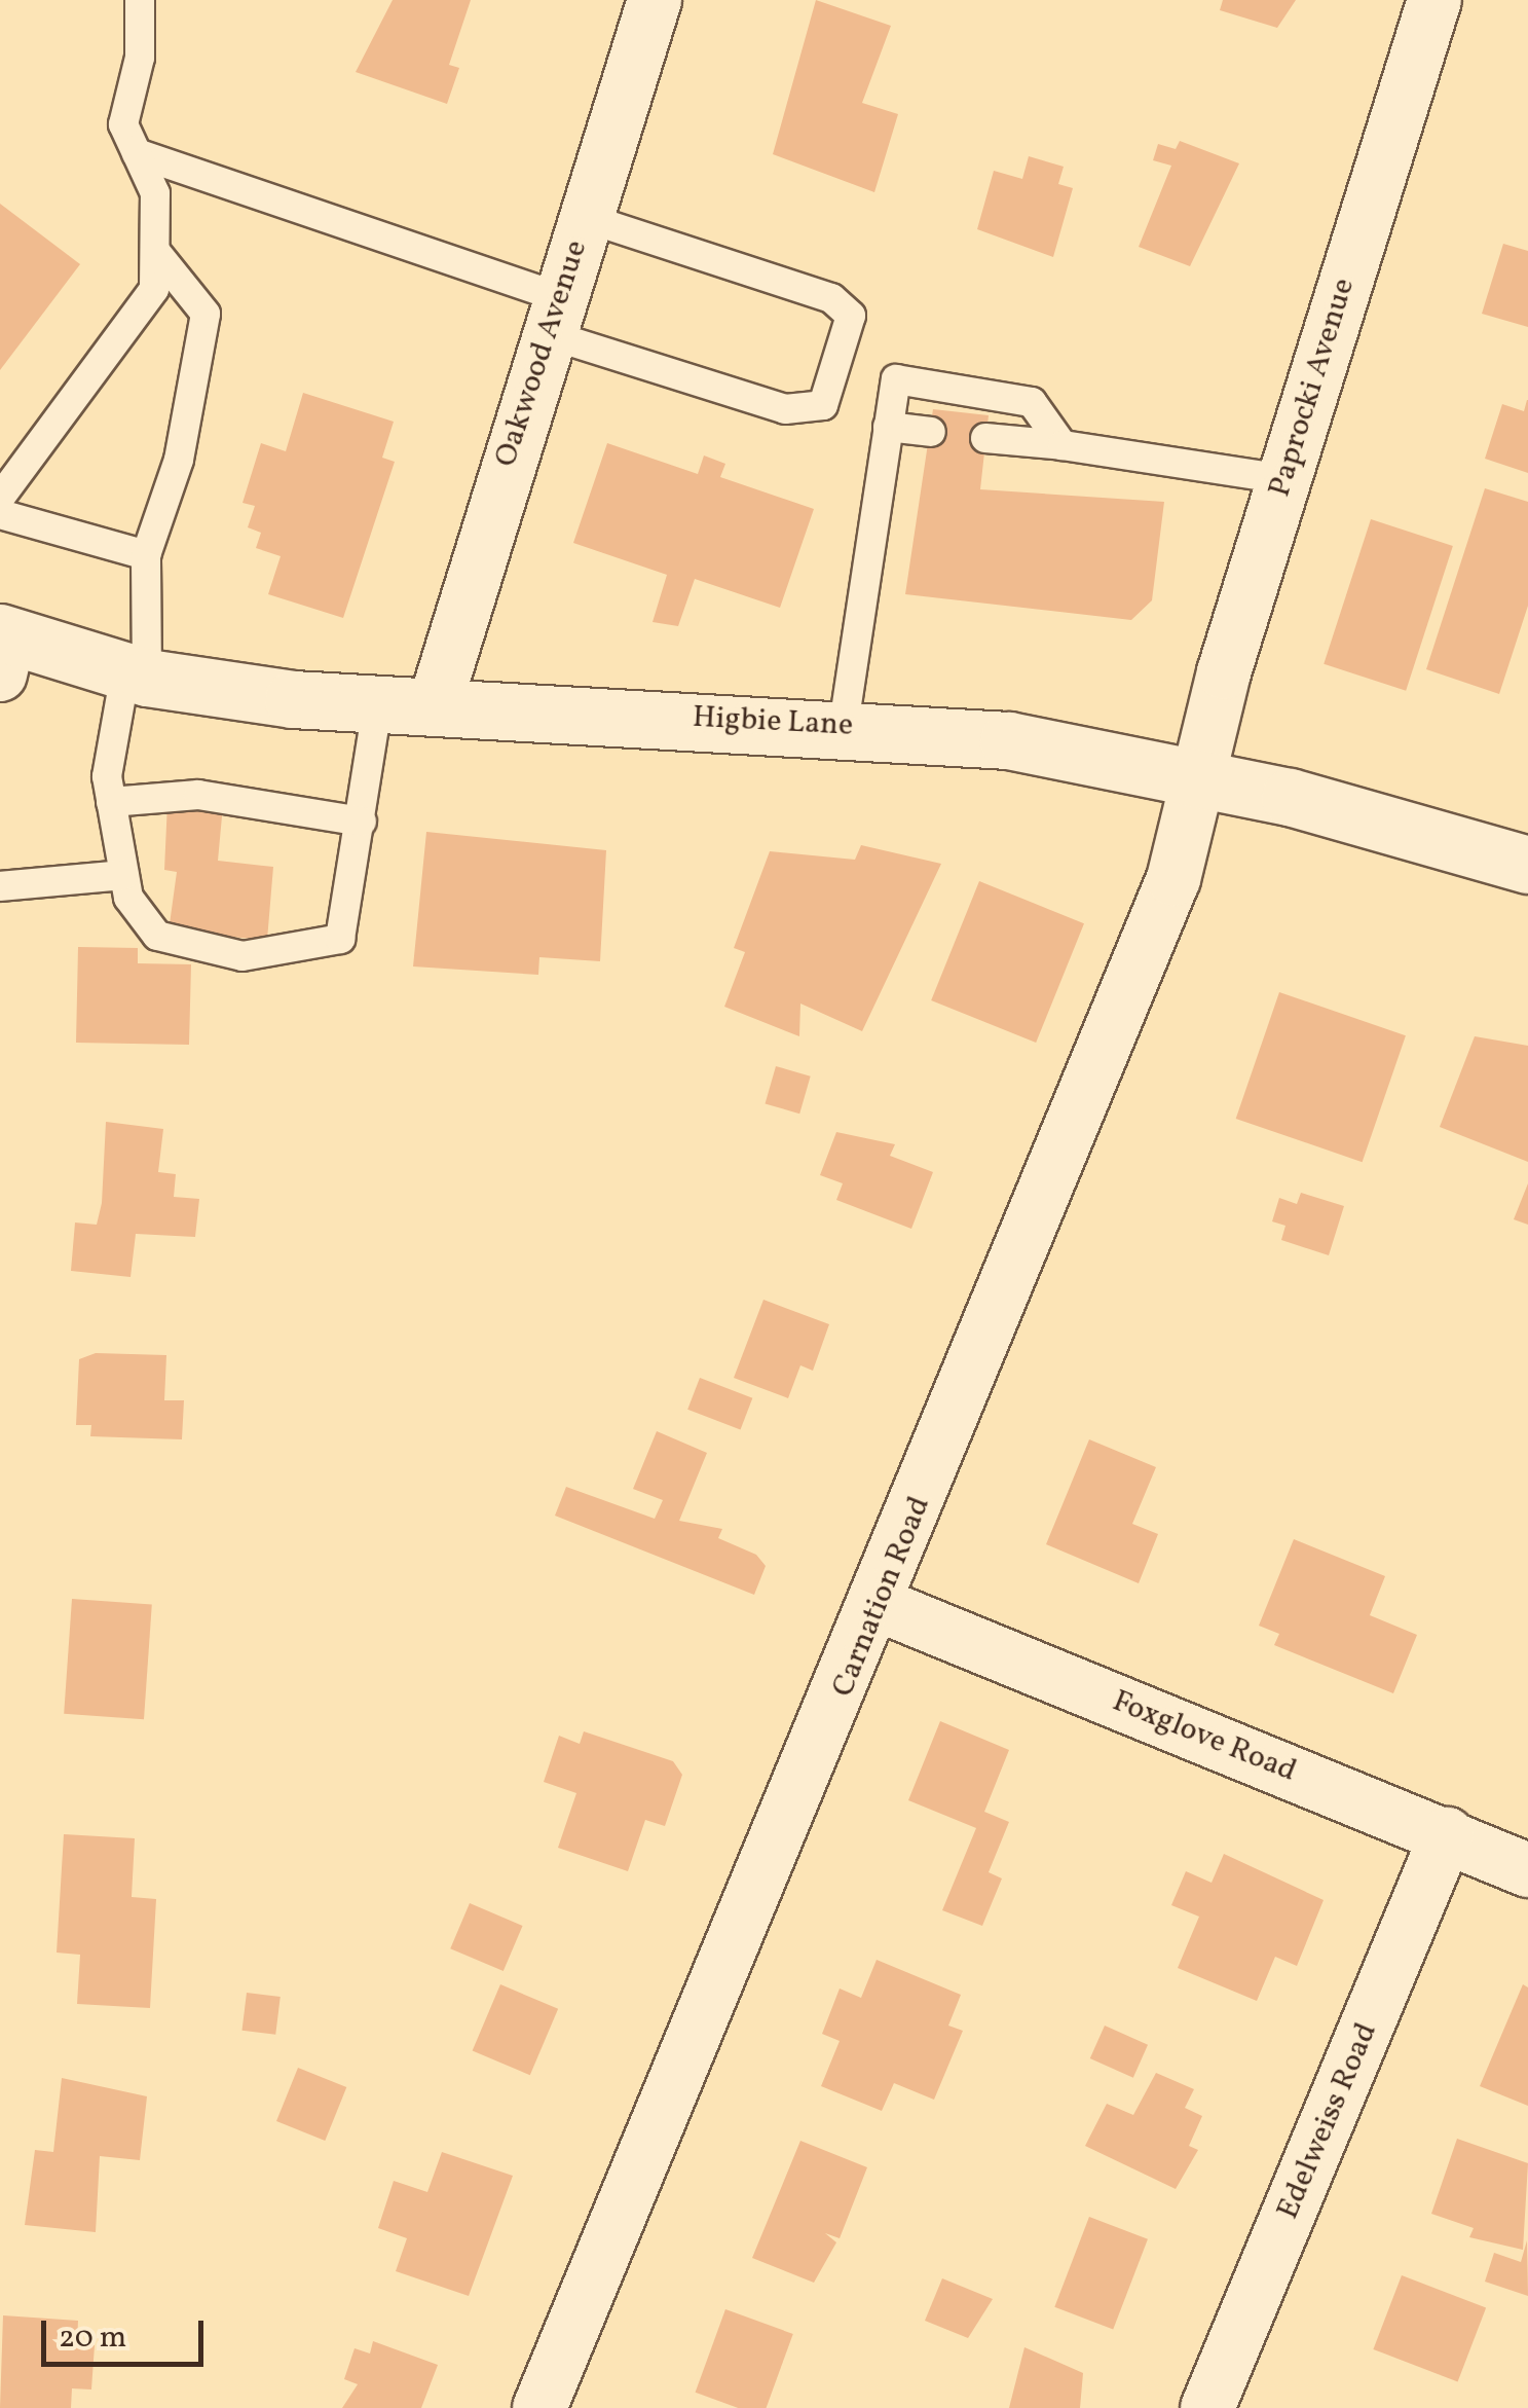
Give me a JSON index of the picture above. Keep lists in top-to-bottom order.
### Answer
{
  "streets": {
    "main road": ["Higbie Lane"],
    "street": [
      "Oakwood Avenue",
      "Paprocki Avenue",
      "Carnation Road",
      "Foxglove Road",
      "Edelweiss Road"
    ]
  },
  "crossings": [
    ["Oakwood Avenue", "Higbie Lane"],
    ["Paprocki Avenue", "Higbie Lane"],
    ["Paprocki Avenue", "Carnation Road"],
    ["Higbie Lane", "Carnation Road"],
    ["Carnation Road", "Foxglove Road"],
    ["Foxglove Road", "Edelweiss Road"]
  ],
  "scale_bar": "20 m"
}
